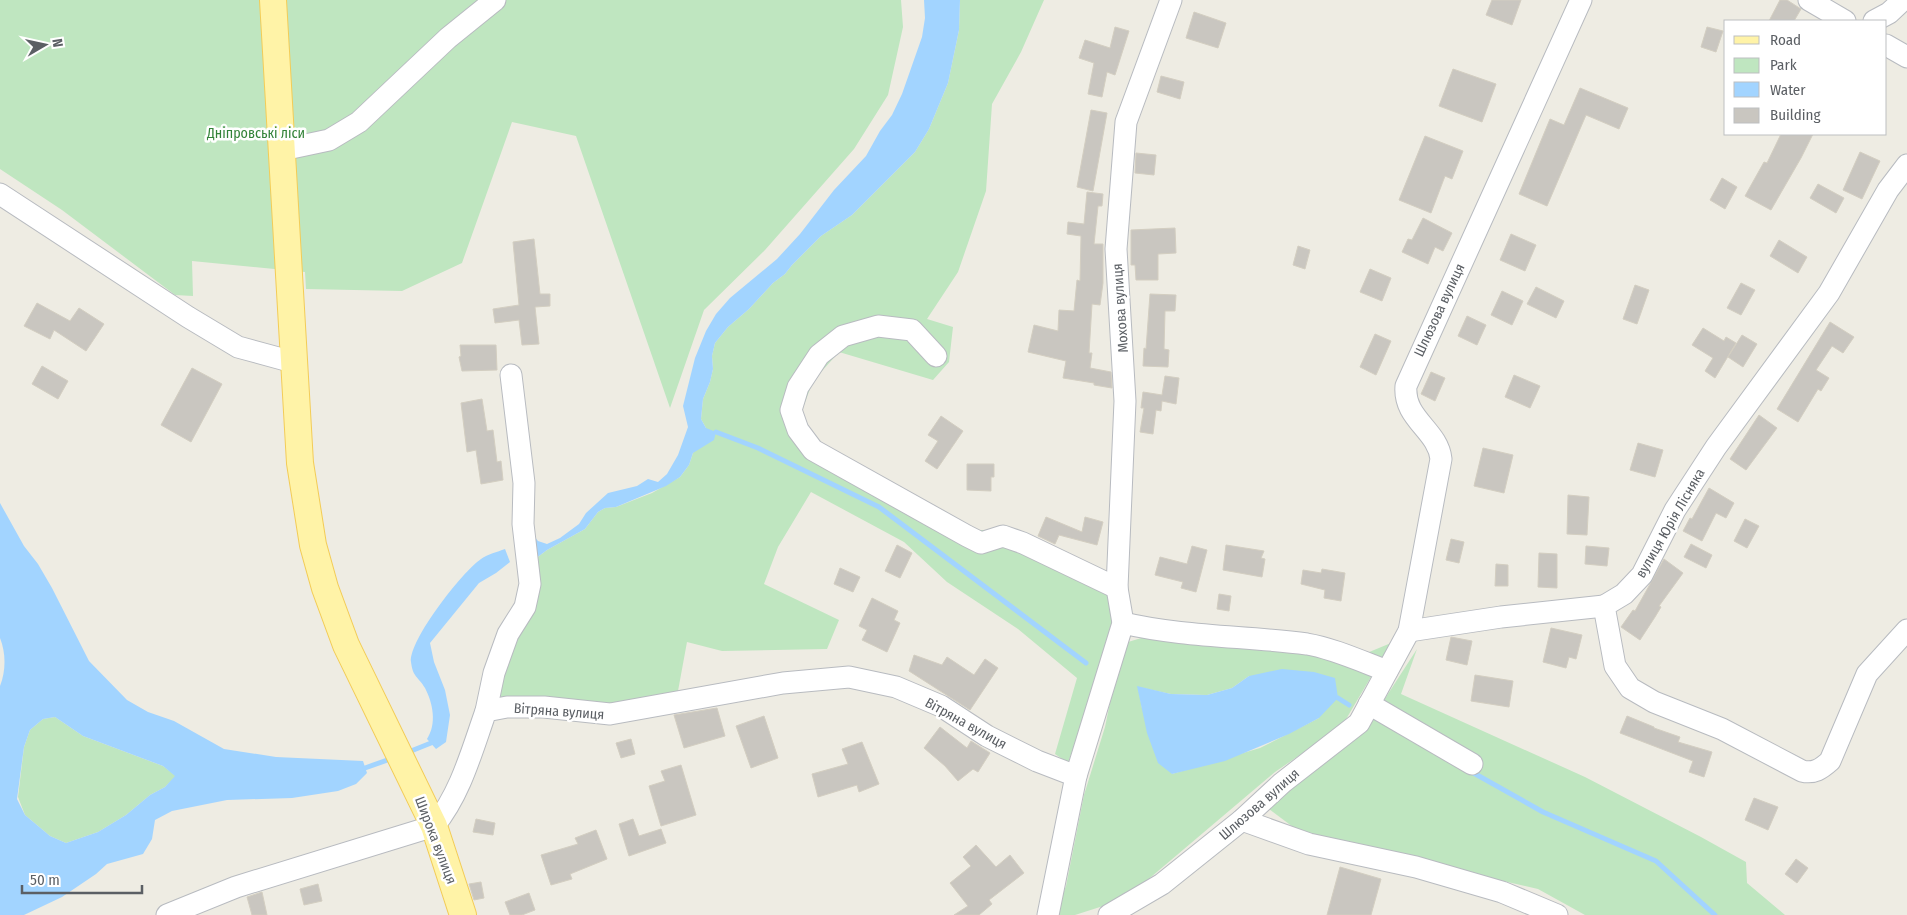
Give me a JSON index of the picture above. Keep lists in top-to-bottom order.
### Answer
{
  "streets": {
    "main road": ["Широка вулиця"],
    "street": [
      "Мохова вулиця",
      "Шлюзова вулиця",
      "вулиця Юрія Лісняка",
      "Вітряна вулиця"
    ]
  },
  "parks": ["Дніпровські ліси"],
  "legend": [
    "Road",
    "Park",
    "Water",
    "Building"
  ],
  "scale_bar": "50 m",
  "north": "right"
}
